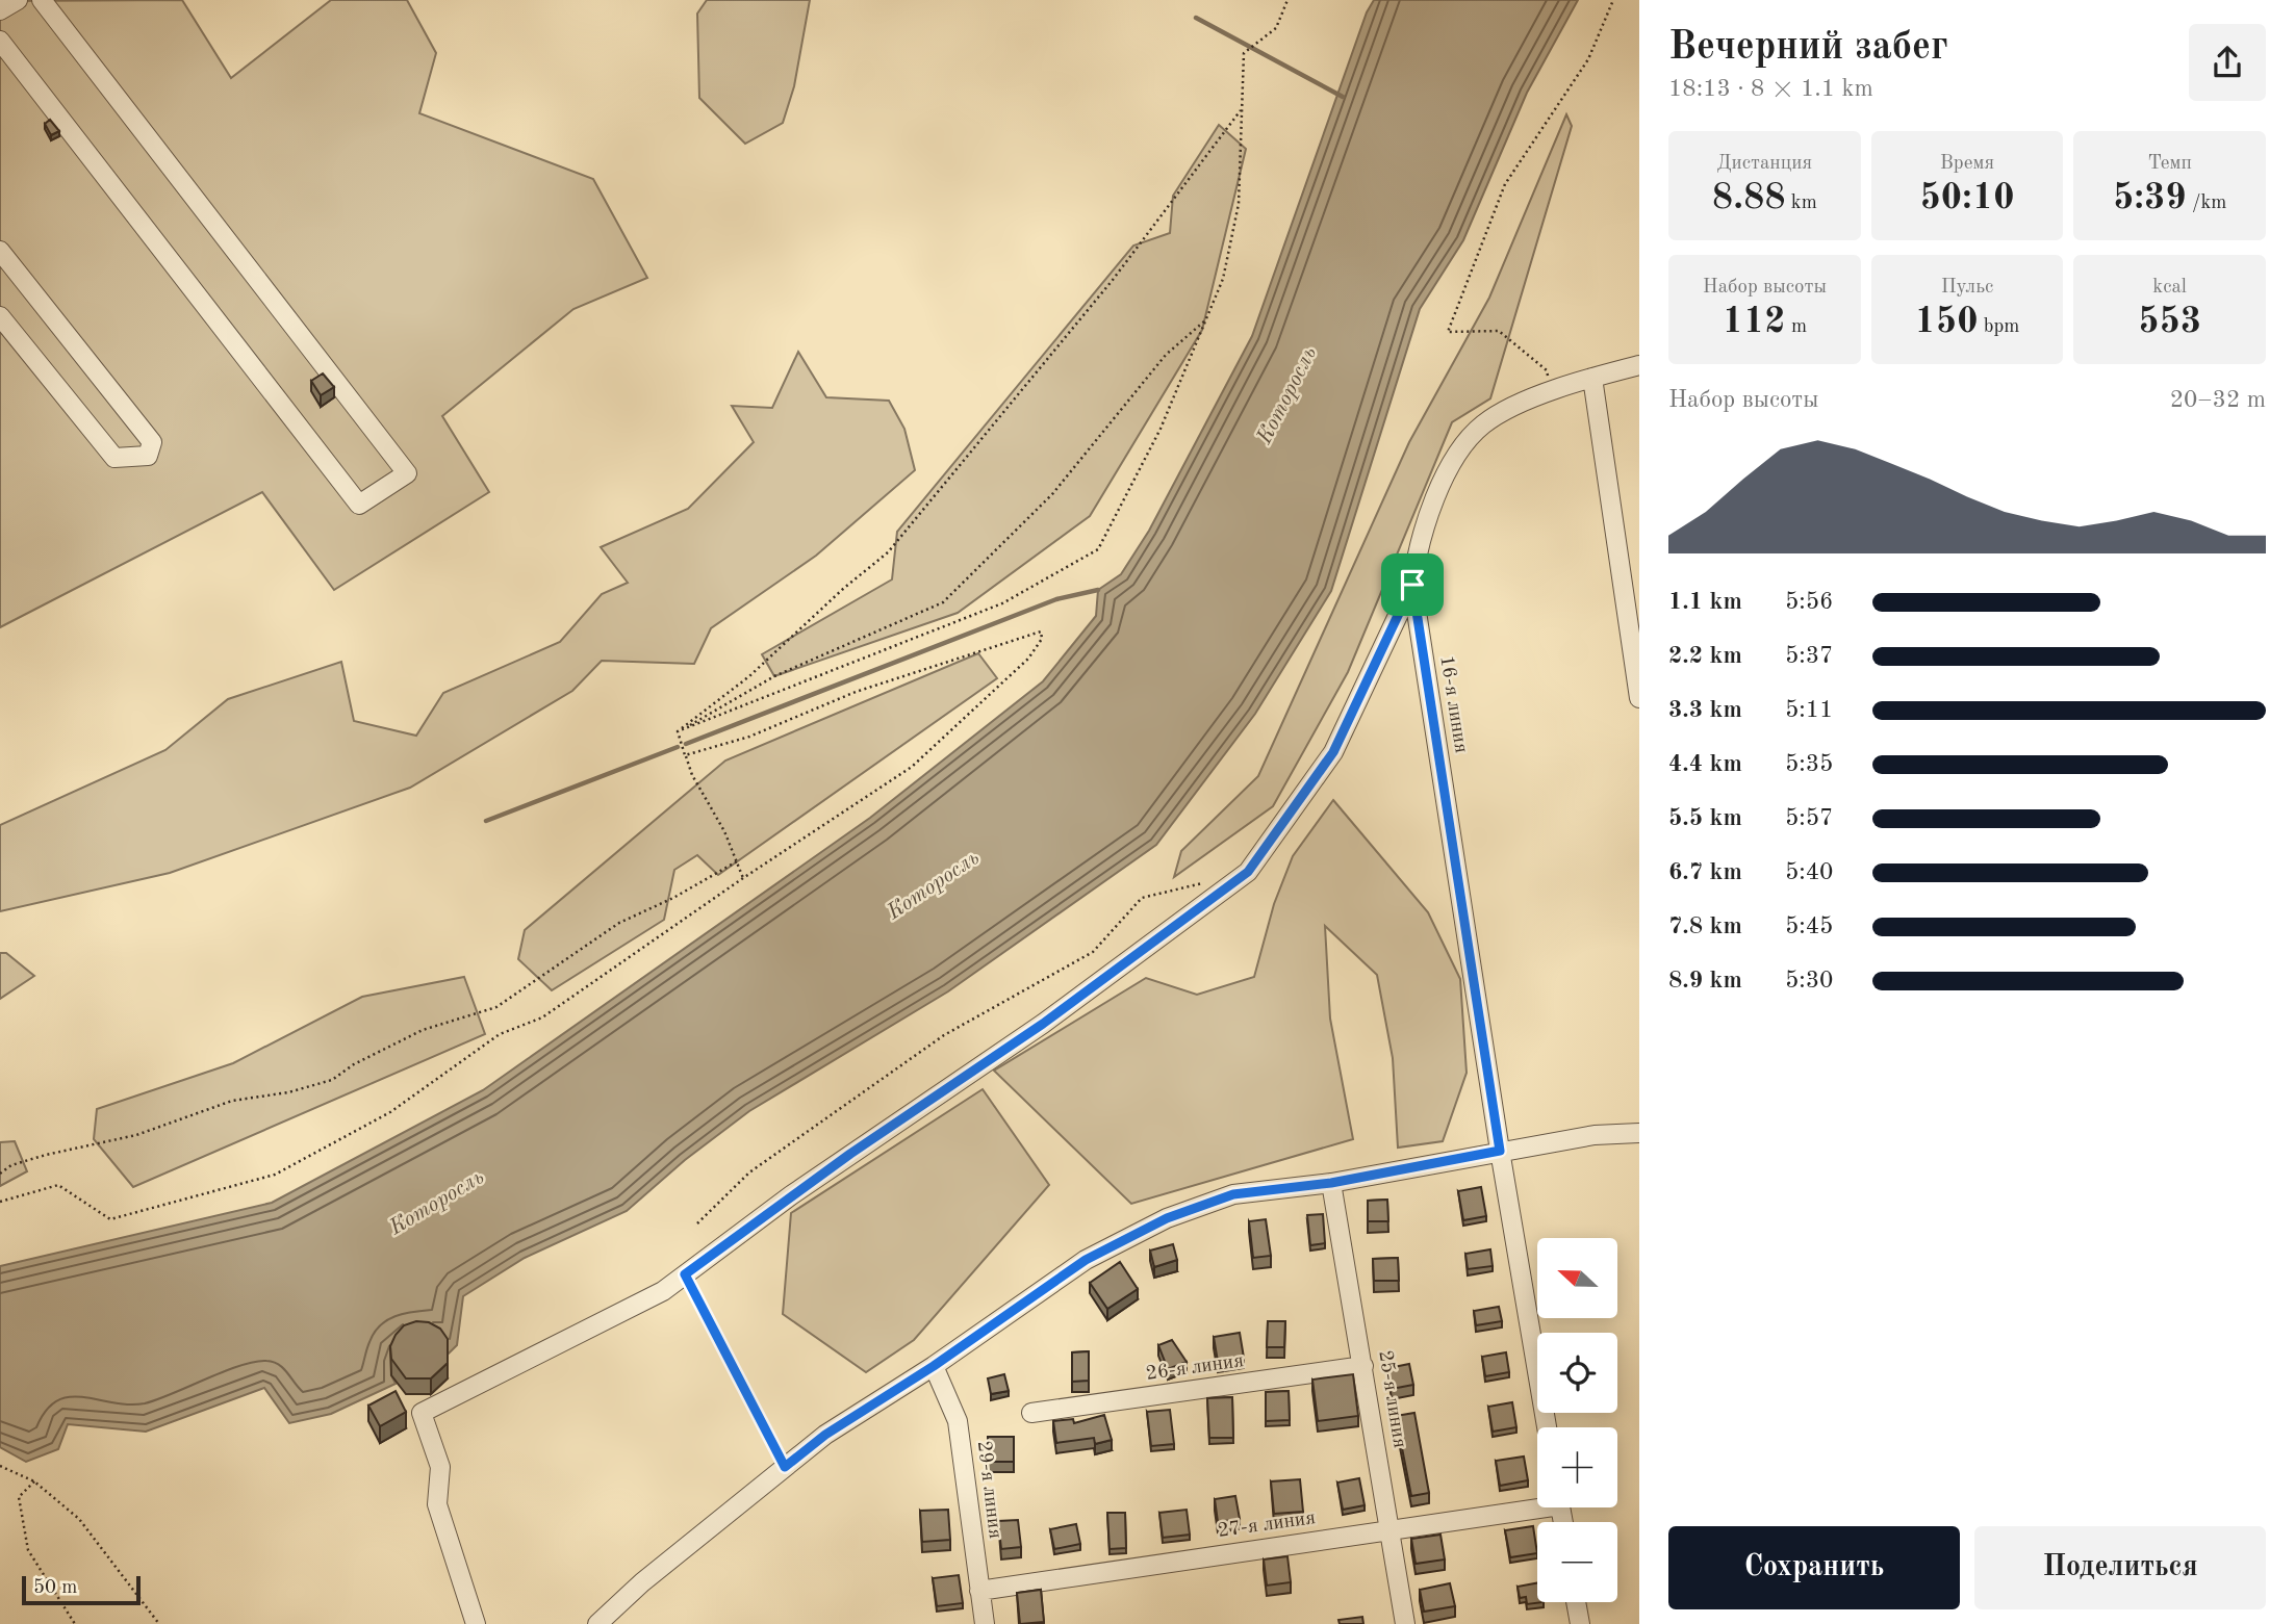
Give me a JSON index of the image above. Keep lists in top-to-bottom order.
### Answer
{
  "streets": {
    "street": [
      "16-я линия",
      "26-я линия",
      "25-я линия",
      "29-я линия",
      "27-я линия"
    ]
  },
  "crossings": [
    ["26-я линия", "25-я линия"],
    ["25-я линия", "27-я линия"],
    ["29-я линия", "27-я линия"]
  ],
  "water": ["Которосль"],
  "scale_bar": "50 m",
  "north": "left",
  "page": {
    "heading": ["Вечерний забег", "18:13 · 8 × 1.1 km"],
    "stats": [
      ["Дистанция", "8.88 km"],
      ["Время", "50:10"],
      ["Темп", "5:39 /km"],
      ["Набор высоты", "112 m"],
      ["Пульс", "150 bpm"],
      ["kcal", "553"]
    ],
    "chart": ["Набор высоты", "20–32 m"],
    "list": [
      {
        "name": "1.1 km",
        "note": "5:56"
      },
      {
        "name": "2.2 km",
        "note": "5:37"
      },
      {
        "name": "3.3 km",
        "note": "5:11"
      },
      {
        "name": "4.4 km",
        "note": "5:35"
      },
      {
        "name": "5.5 km",
        "note": "5:57"
      },
      {
        "name": "6.7 km",
        "note": "5:40"
      },
      {
        "name": "7.8 km",
        "note": "5:45"
      },
      {
        "name": "8.9 km",
        "note": "5:30"
      }
    ],
    "map_buttons": ["+", "−"],
    "buttons": ["Сохранить", "Поделиться"],
    "scale": "50 m"
  }
}
